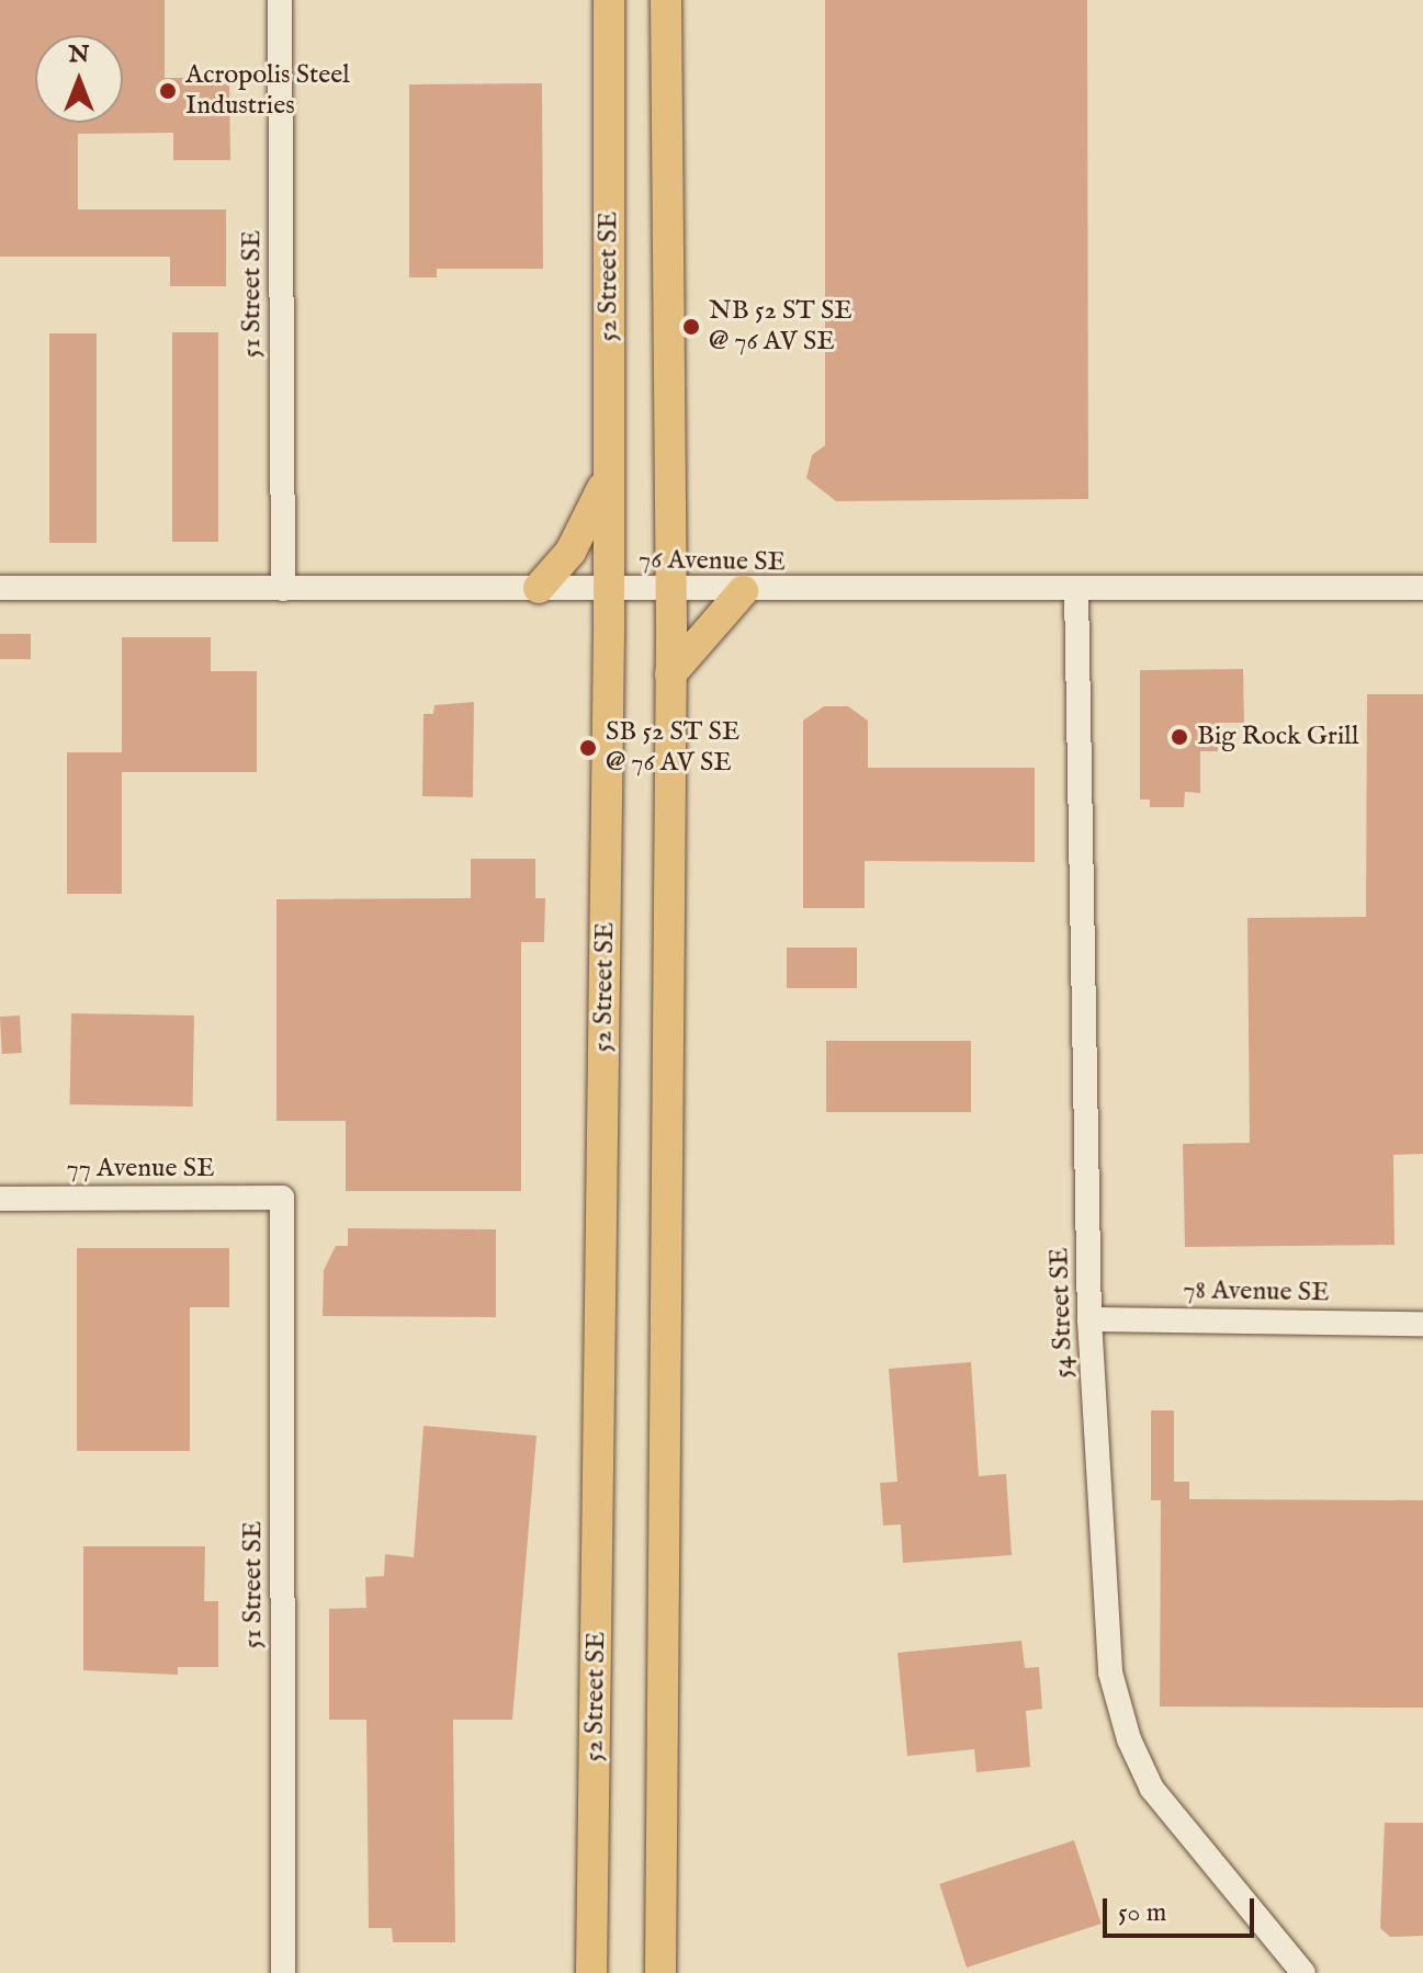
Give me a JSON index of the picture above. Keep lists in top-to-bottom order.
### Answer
{
  "streets": {
    "main road": ["52 Street SE"],
    "street": [
      "51 Street SE",
      "76 Avenue SE",
      "77 Avenue SE",
      "78 Avenue SE",
      "54 Street SE"
    ]
  },
  "crossings": [
    ["52 Street SE", "76 Avenue SE"],
    ["51 Street SE", "76 Avenue SE"],
    ["51 Street SE", "77 Avenue SE"],
    ["76 Avenue SE", "54 Street SE"],
    ["78 Avenue SE", "54 Street SE"]
  ],
  "places": [
    "Acropolis Steel Industries",
    "NB 52 ST SE @ 76 AV SE",
    "Big Rock Grill",
    "SB 52 ST SE @ 76 AV SE"
  ],
  "scale_bar": "50 m",
  "north": "top"
}
